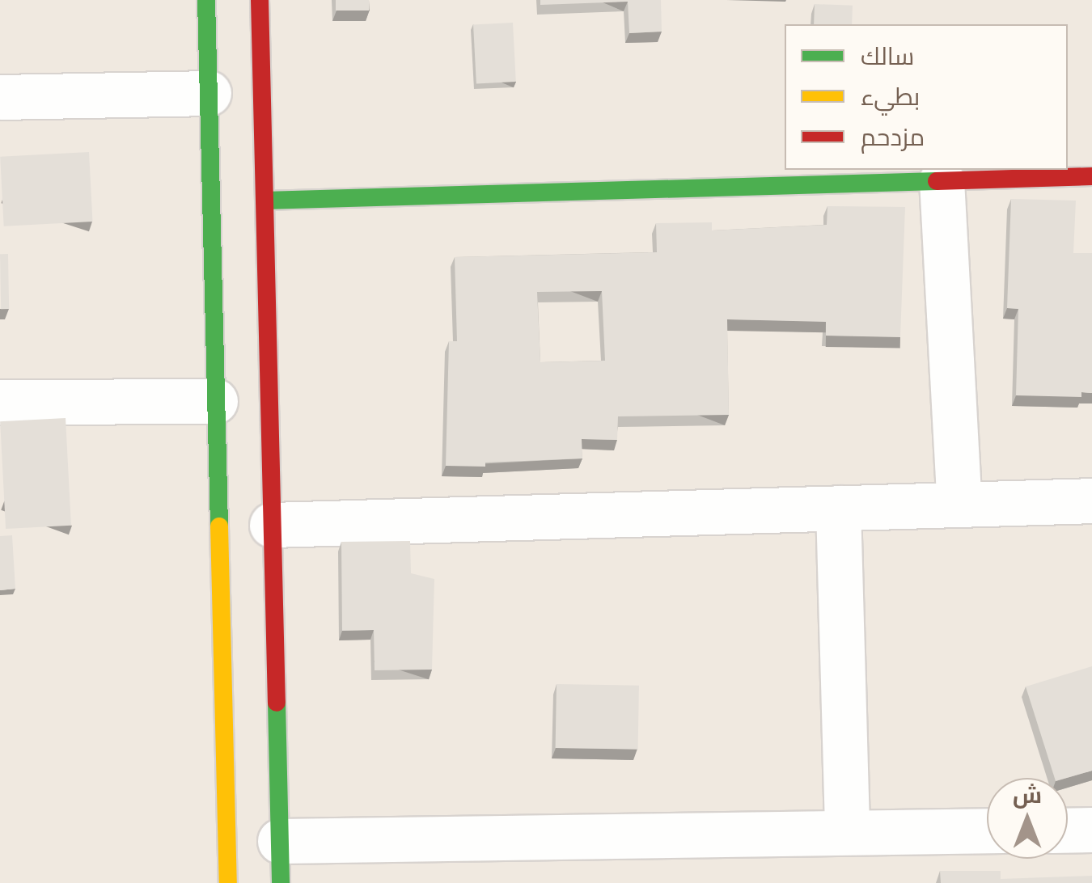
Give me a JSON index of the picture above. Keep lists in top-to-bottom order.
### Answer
{
  "legend": ["سالك", "بطيء", "مزدحم"],
  "north": "top"
}
